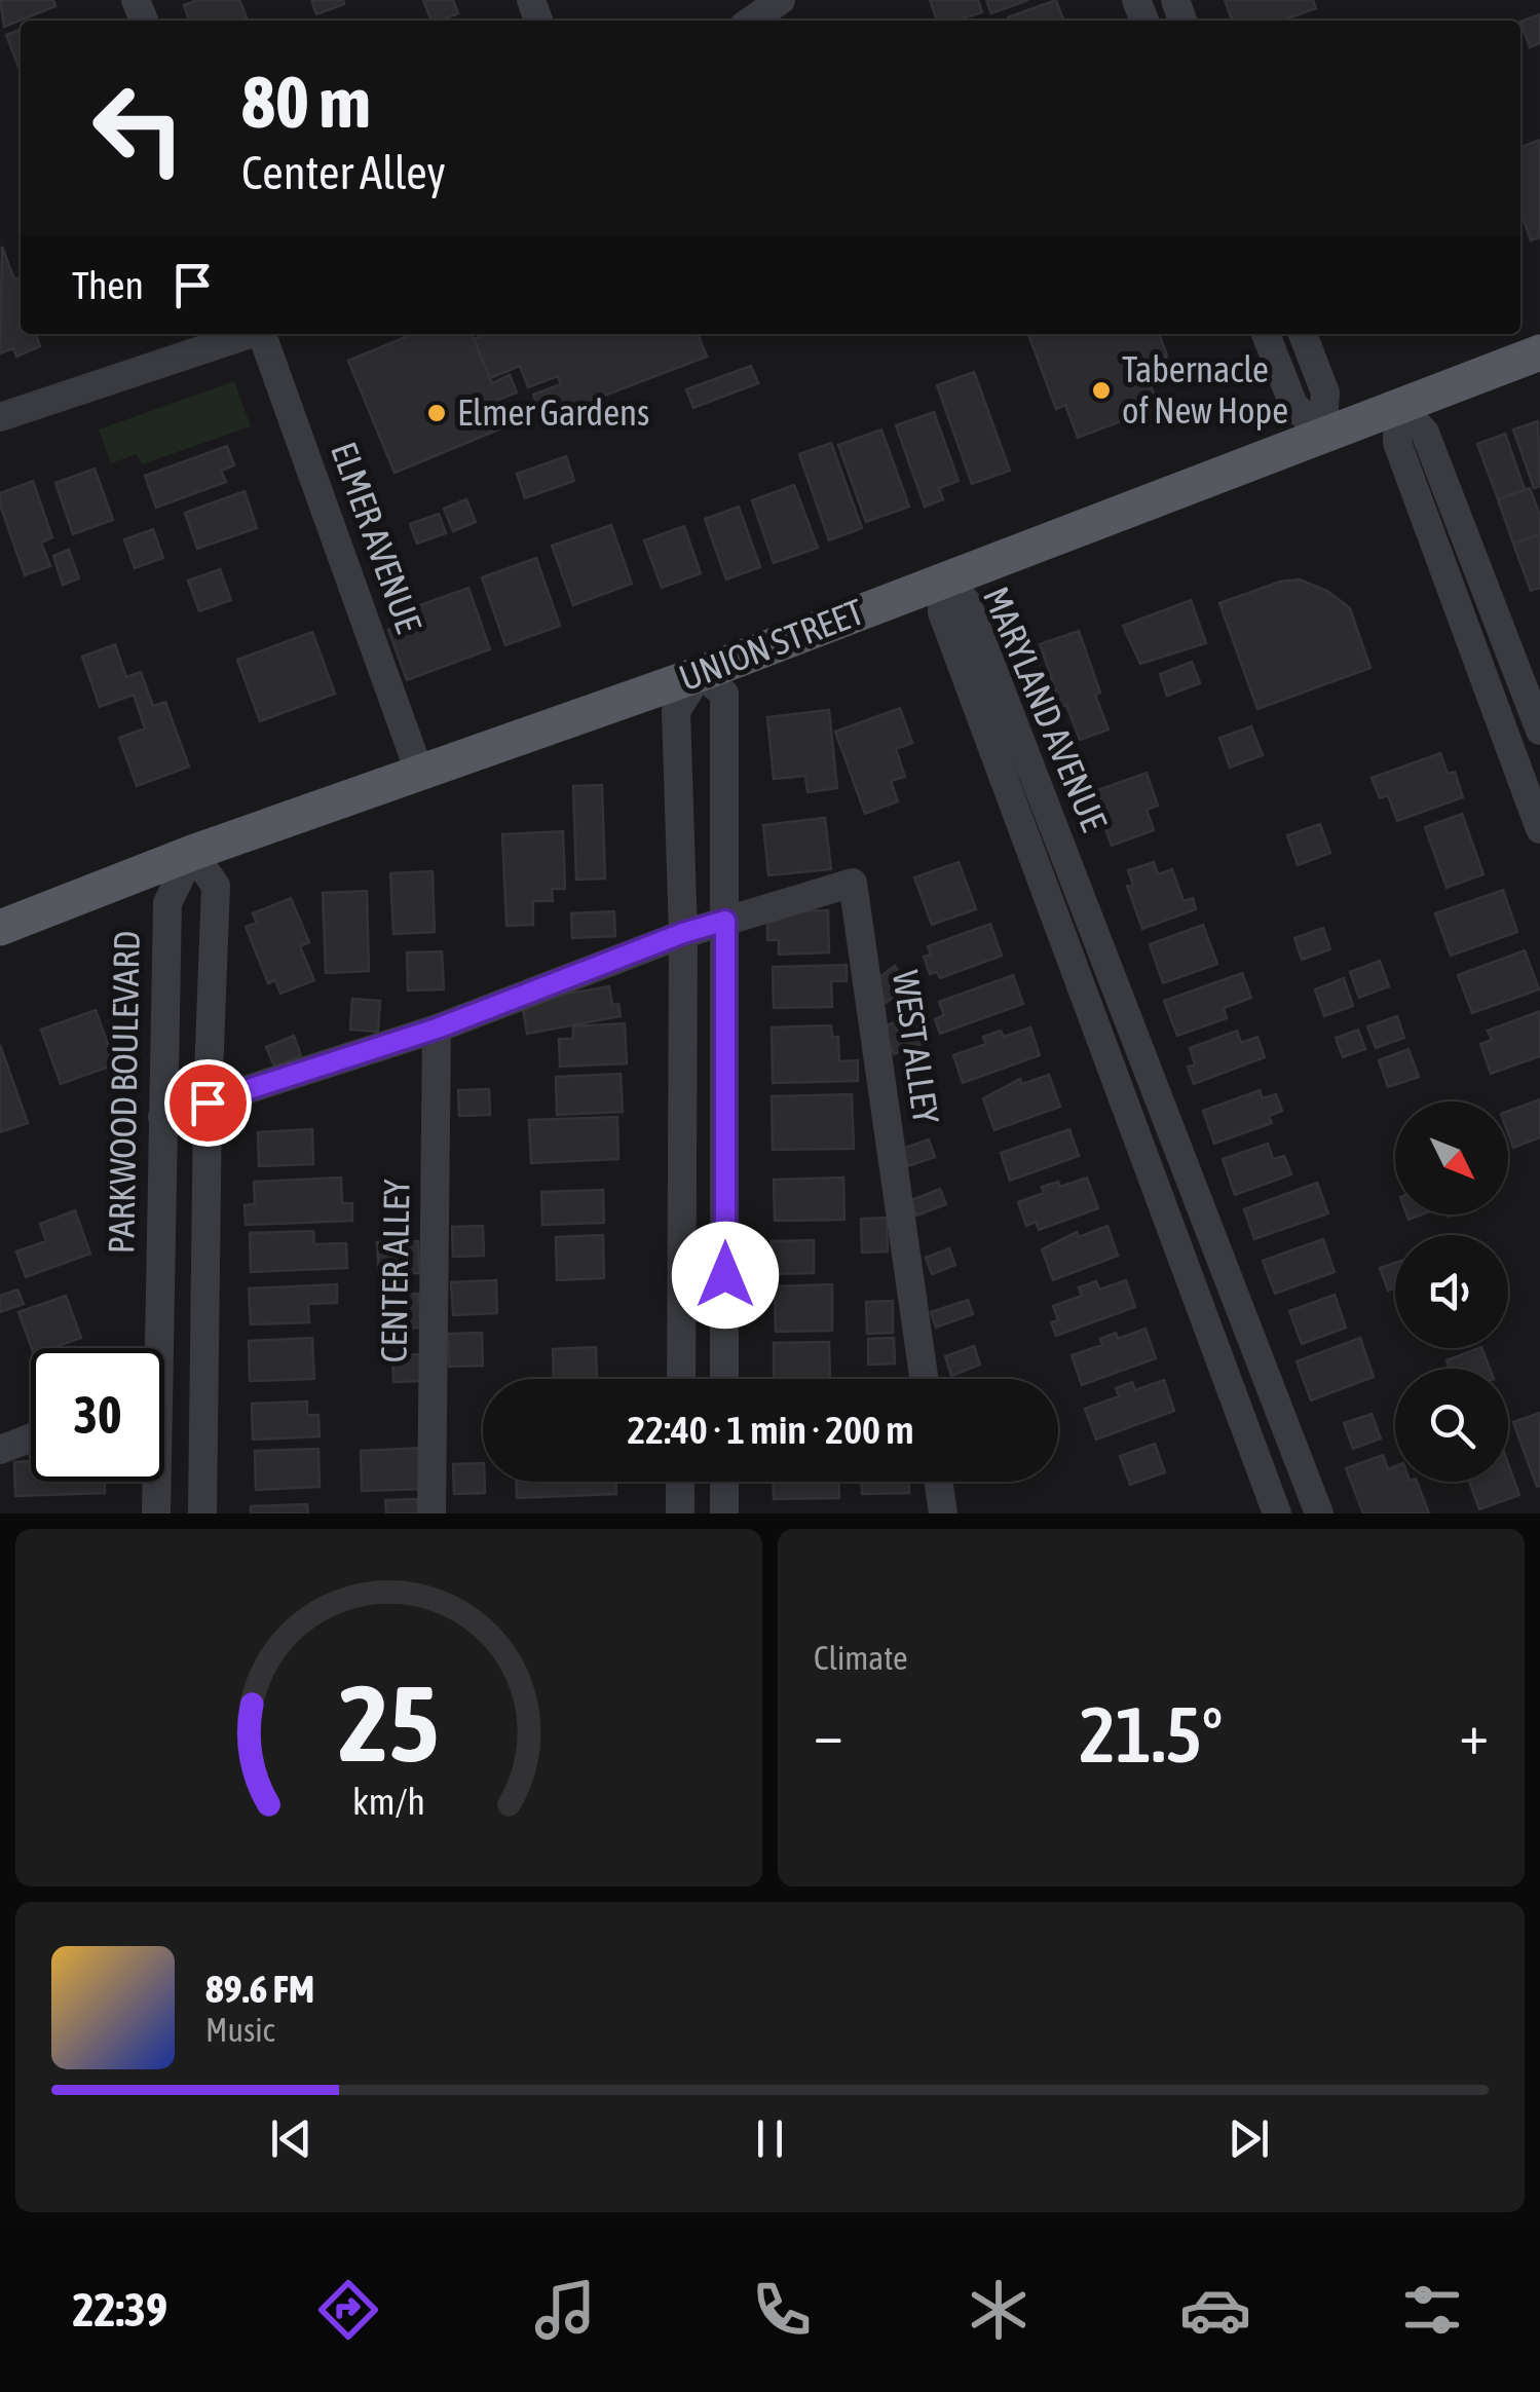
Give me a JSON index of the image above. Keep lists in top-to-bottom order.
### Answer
{
  "streets": {
    "main road": ["UNION STREET"],
    "street": [
      "ELMER AVENUE",
      "MARYLAND AVENUE",
      "WEST ALLEY",
      "PARKWOOD BOULEVARD",
      "CENTER ALLEY"
    ]
  },
  "crossings": [
    ["ELMER AVENUE", "UNION STREET"],
    ["UNION STREET", "MARYLAND AVENUE"],
    ["UNION STREET", "PARKWOOD BOULEVARD"]
  ],
  "places": ["Tabernacle of New Hope", "Elmer Gardens"],
  "north": "bottom right",
  "page": {
    "turn": ["80 m", "Center Alley"],
    "then": "Then",
    "limit": "30",
    "trip": "22:40 · 1 min · 200 m",
    "tile": "Climate",
    "heat": ["−", "21.5°", "+"],
    "song": ["89.6 FM", "Music"],
    "tabs": "22:39",
    "gauge": ["25", "km/h"]
  }
}
